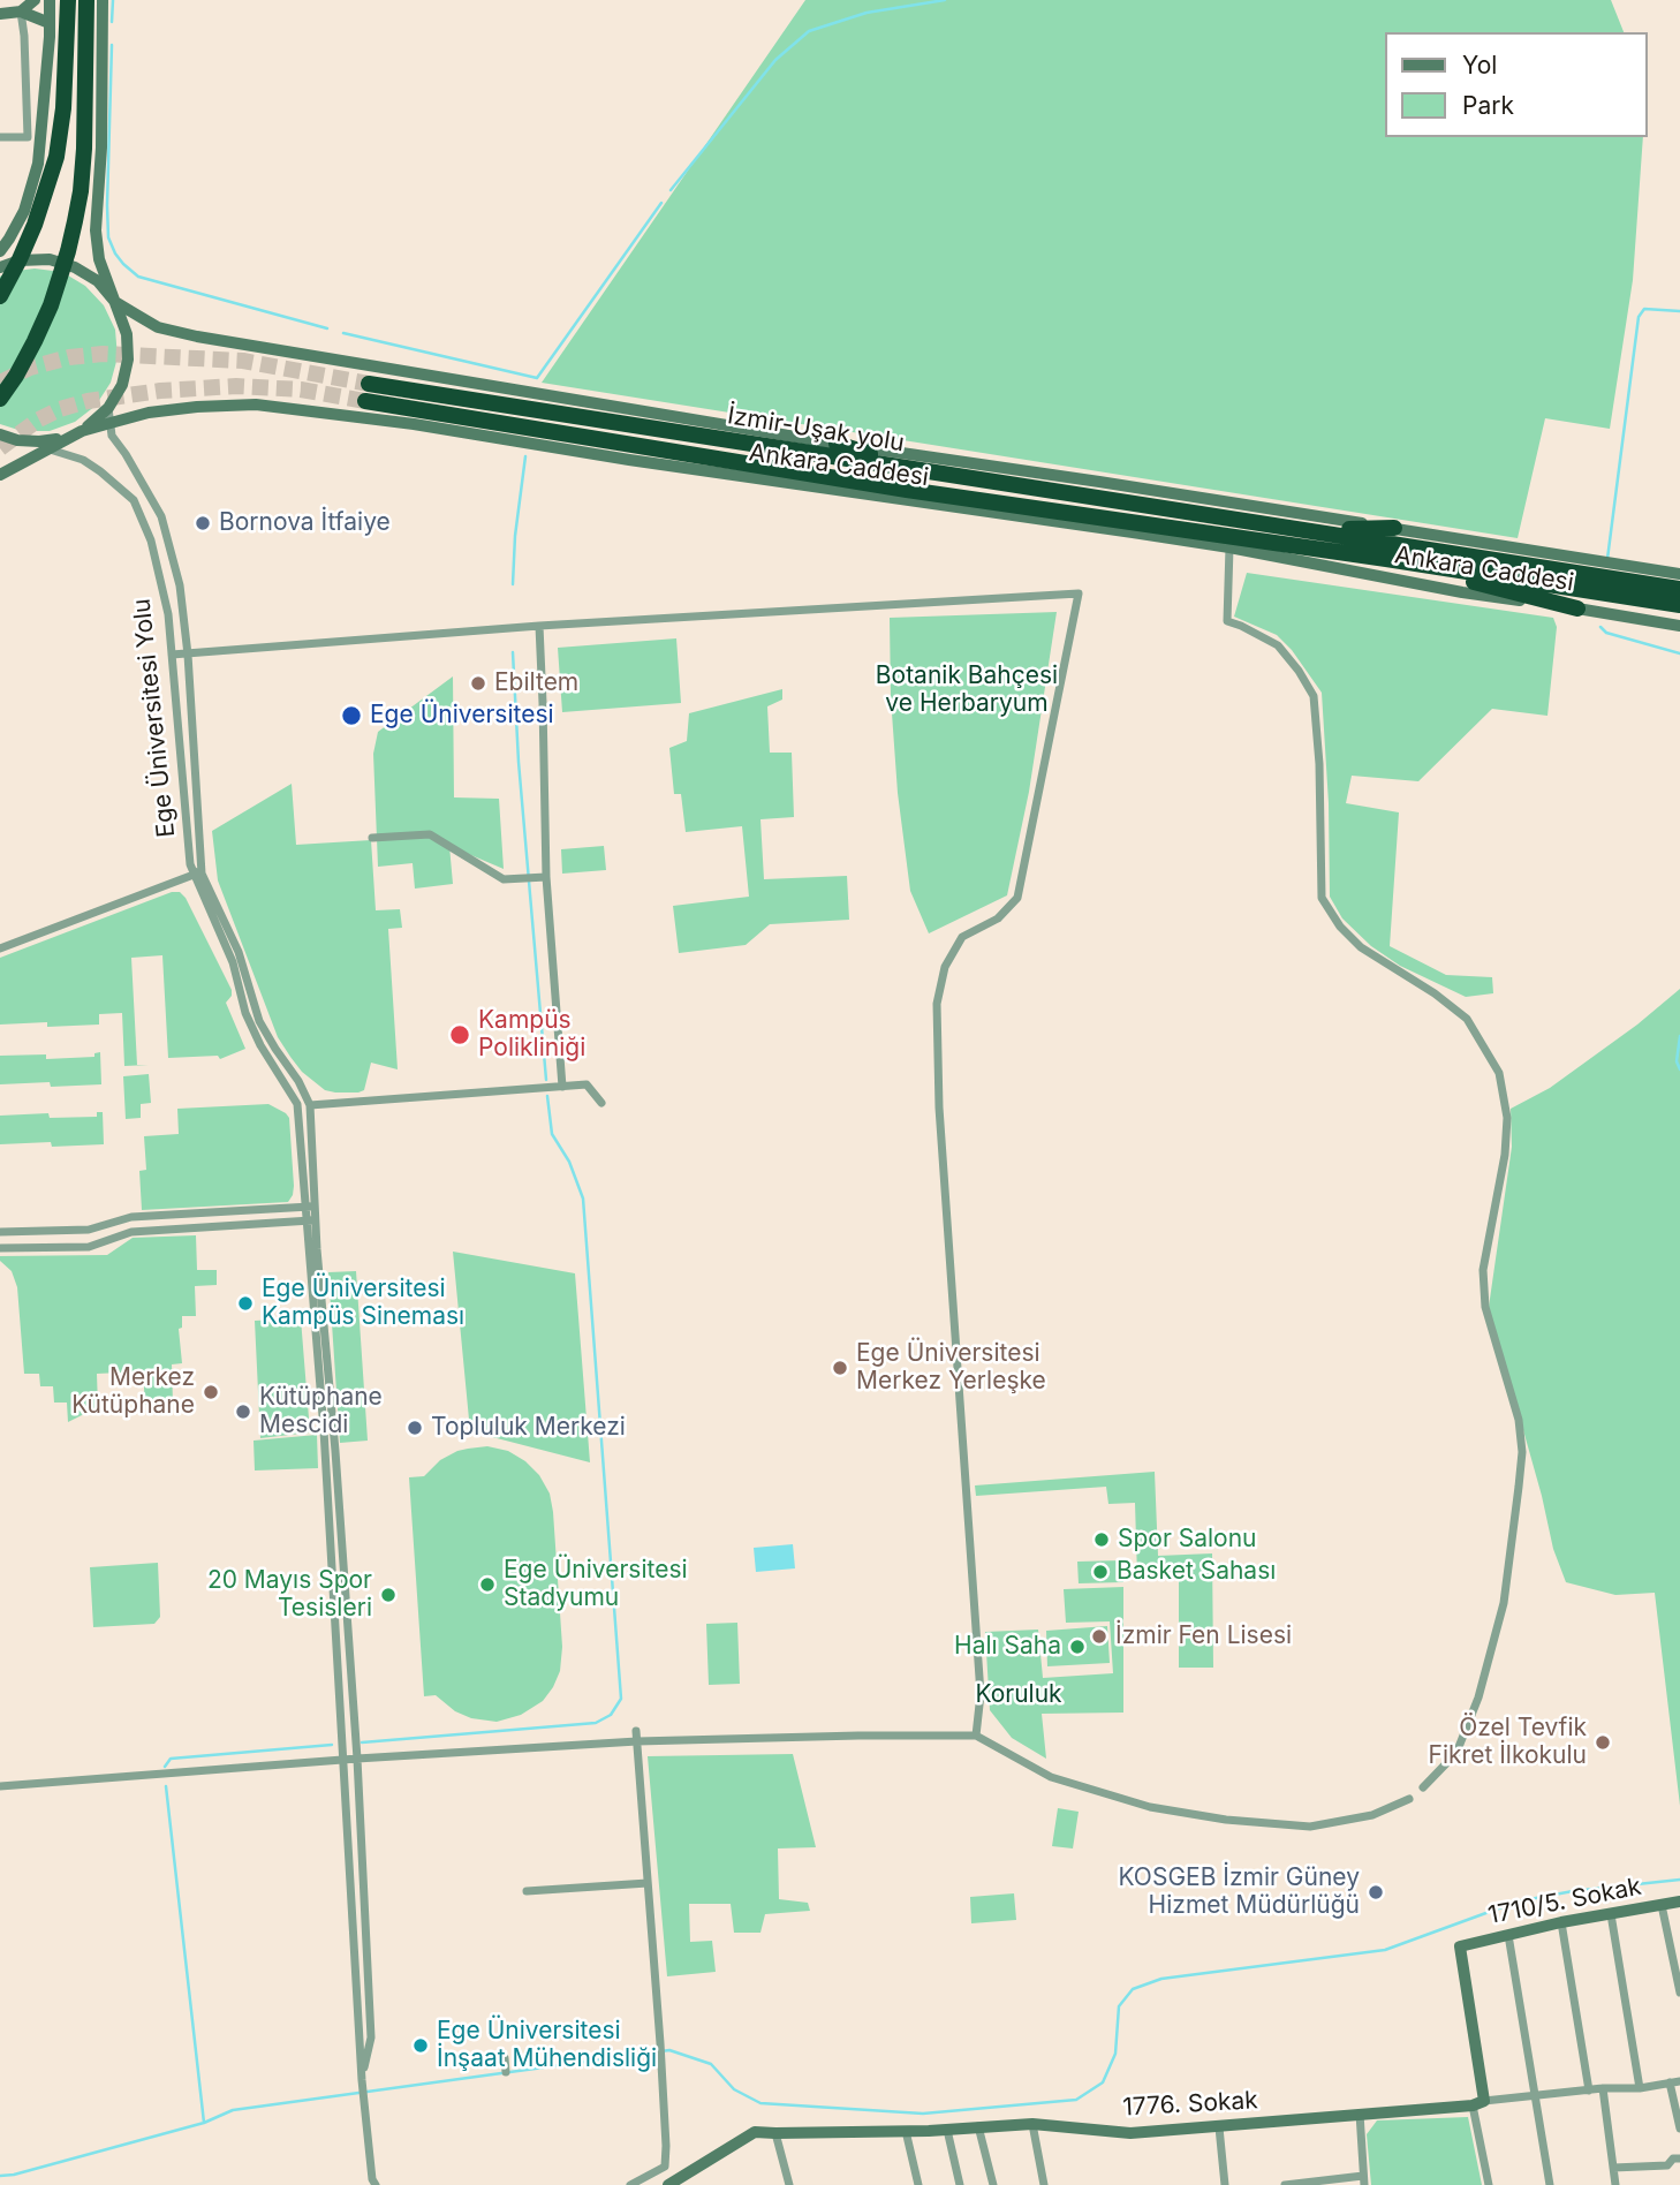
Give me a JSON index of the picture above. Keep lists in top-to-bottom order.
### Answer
{
  "streets": {
    "highway": ["İzmir-Uşak yolu", "Ankara Caddesi"],
    "main road": ["1710/5. Sokak", "1776. Sokak"],
    "street": ["Ege Üniversitesi Yolu"]
  },
  "crossings": [
    ["İzmir-Uşak yolu", "Ankara Caddesi"],
    ["Ankara Caddesi", "Ege Üniversitesi Yolu"],
    ["1710/5. Sokak", "1776. Sokak"]
  ],
  "parks": ["Botanik Bahçesi ve Herbaryum", "Koruluk"],
  "places": [
    "Bornova İtfaiye",
    "Ebiltem",
    "Ege Üniversitesi",
    "Kampüs Polikliniği",
    "Ege Üniversitesi Kampüs Sineması",
    "Ege Üniversitesi Merkez Yerleşke",
    "Merkez Kütüphane",
    "Kütüphane Mescidi",
    "Topluluk Merkezi",
    "Spor Salonu",
    "Basket Sahası",
    "Ege Üniversitesi Stadyumu",
    "20 Mayıs Spor Tesisleri",
    "İzmir Fen Lisesi",
    "Halı Saha",
    "Özel Tevfik Fikret İlkokulu",
    "KOSGEB İzmir Güney Hizmet Müdürlüğü",
    "Ege Üniversitesi İnşaat Mühendisliği"
  ],
  "legend": ["Yol", "Park"]
}
